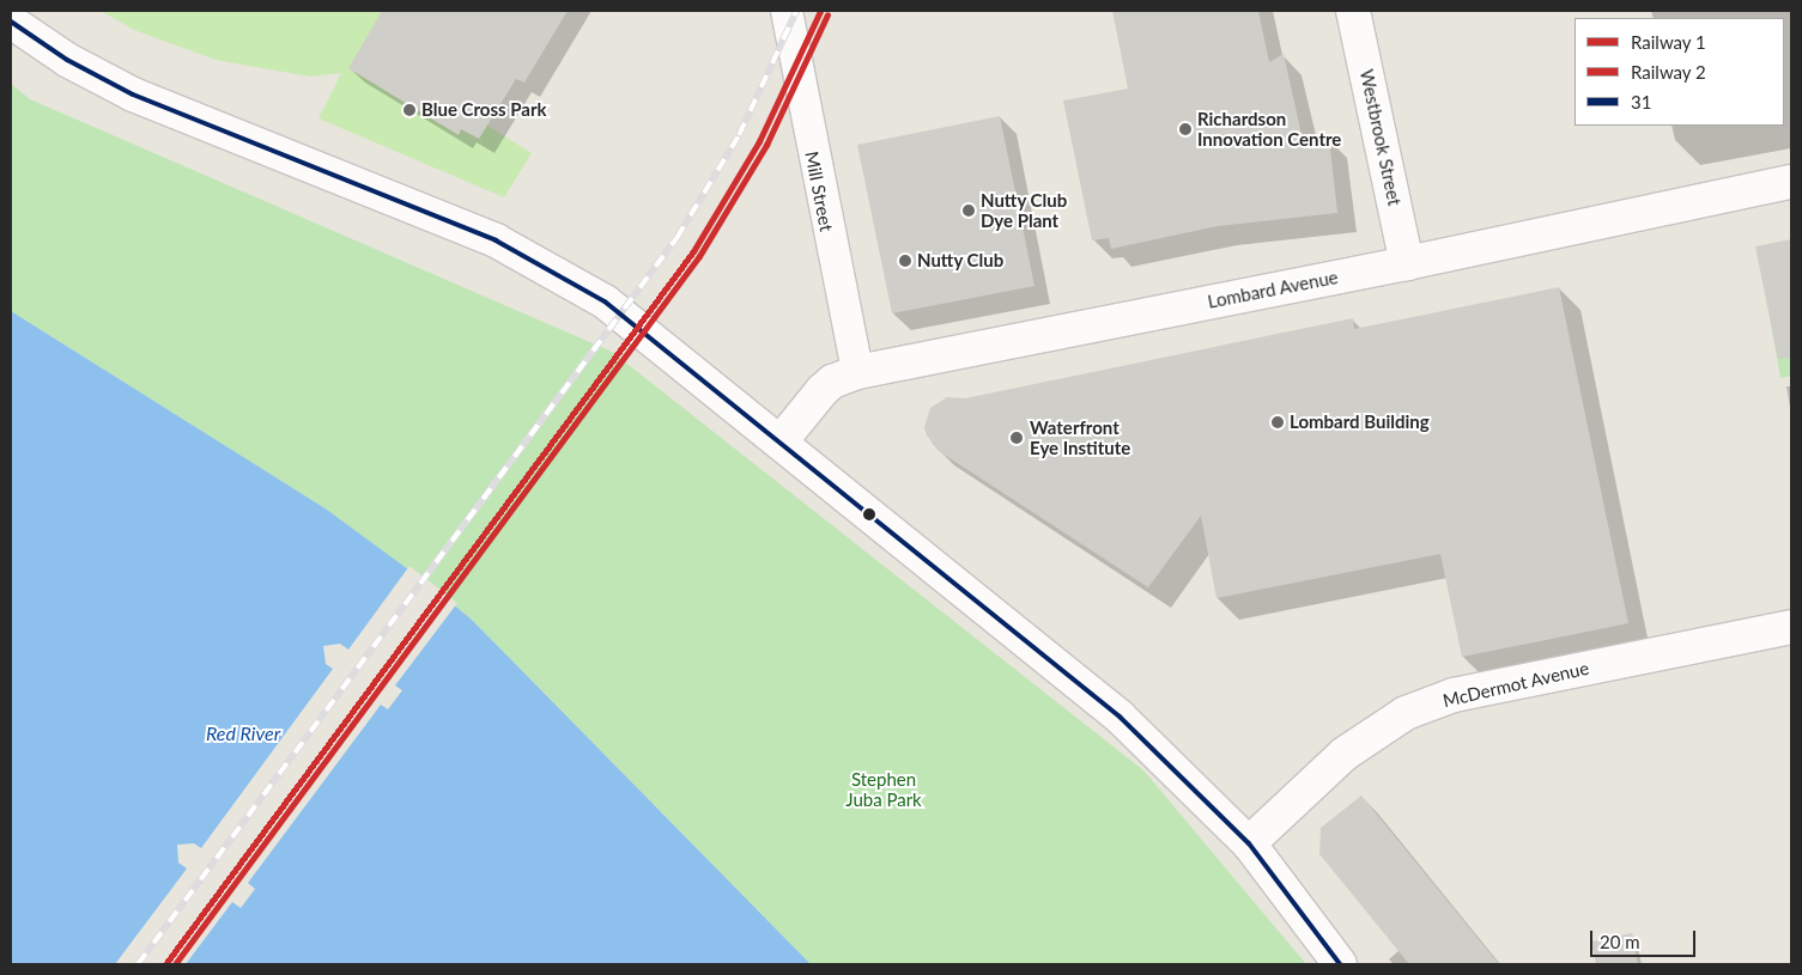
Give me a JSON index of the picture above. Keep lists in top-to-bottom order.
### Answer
{
  "streets": {
    "street": [
      "Westbrook Street",
      "Mill Street",
      "Lombard Avenue",
      "McDermot Avenue"
    ]
  },
  "crossings": [
    ["Westbrook Street", "Lombard Avenue"],
    ["Mill Street", "Lombard Avenue"]
  ],
  "water": ["Red River"],
  "parks": ["Stephen Juba Park"],
  "places": [
    "Blue Cross Park",
    "Richardson Innovation Centre",
    "Nutty Club Dye Plant",
    "Nutty Club",
    "Lombard Building",
    "Waterfront Eye Institute"
  ],
  "lines": ["rail line 1", "rail line 2", "transit line 31"],
  "legend": ["Railway 1", "Railway 2", "31"],
  "scale_bar": "20 m"
}
